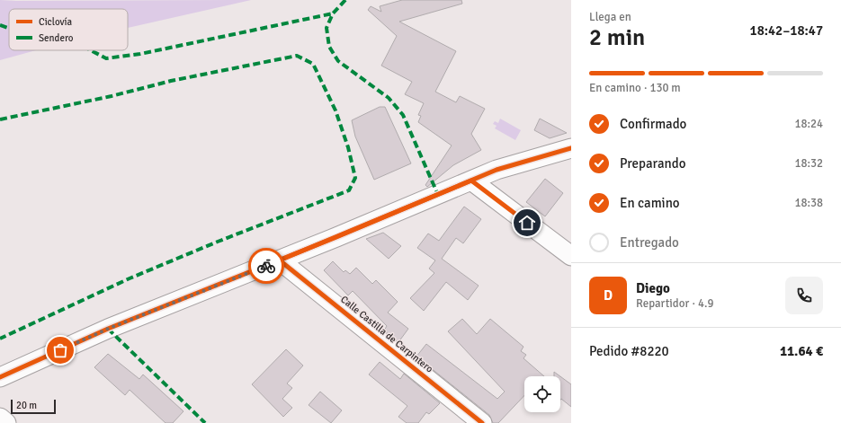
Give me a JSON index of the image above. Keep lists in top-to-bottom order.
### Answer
{
  "streets": {
    "street": ["Calle Castilla de Carpintero"]
  },
  "legend": ["Ciclovía", "Sendero"],
  "scale_bar": "20 m",
  "page": {
    "heading": ["2 min", "Llega en", "18:42–18:47"],
    "panel": [
      "Diego",
      "Repartidor · 4.9",
      "Pedido #8220",
      "11.64 €"
    ],
    "bar": "En camino · 130 m",
    "list": [
      ["Confirmado", "18:24"],
      ["Preparando", "18:32"],
      ["En camino", "18:38"],
      "Entregado"
    ],
    "round": "D",
    "scale": "20 m"
  }
}
